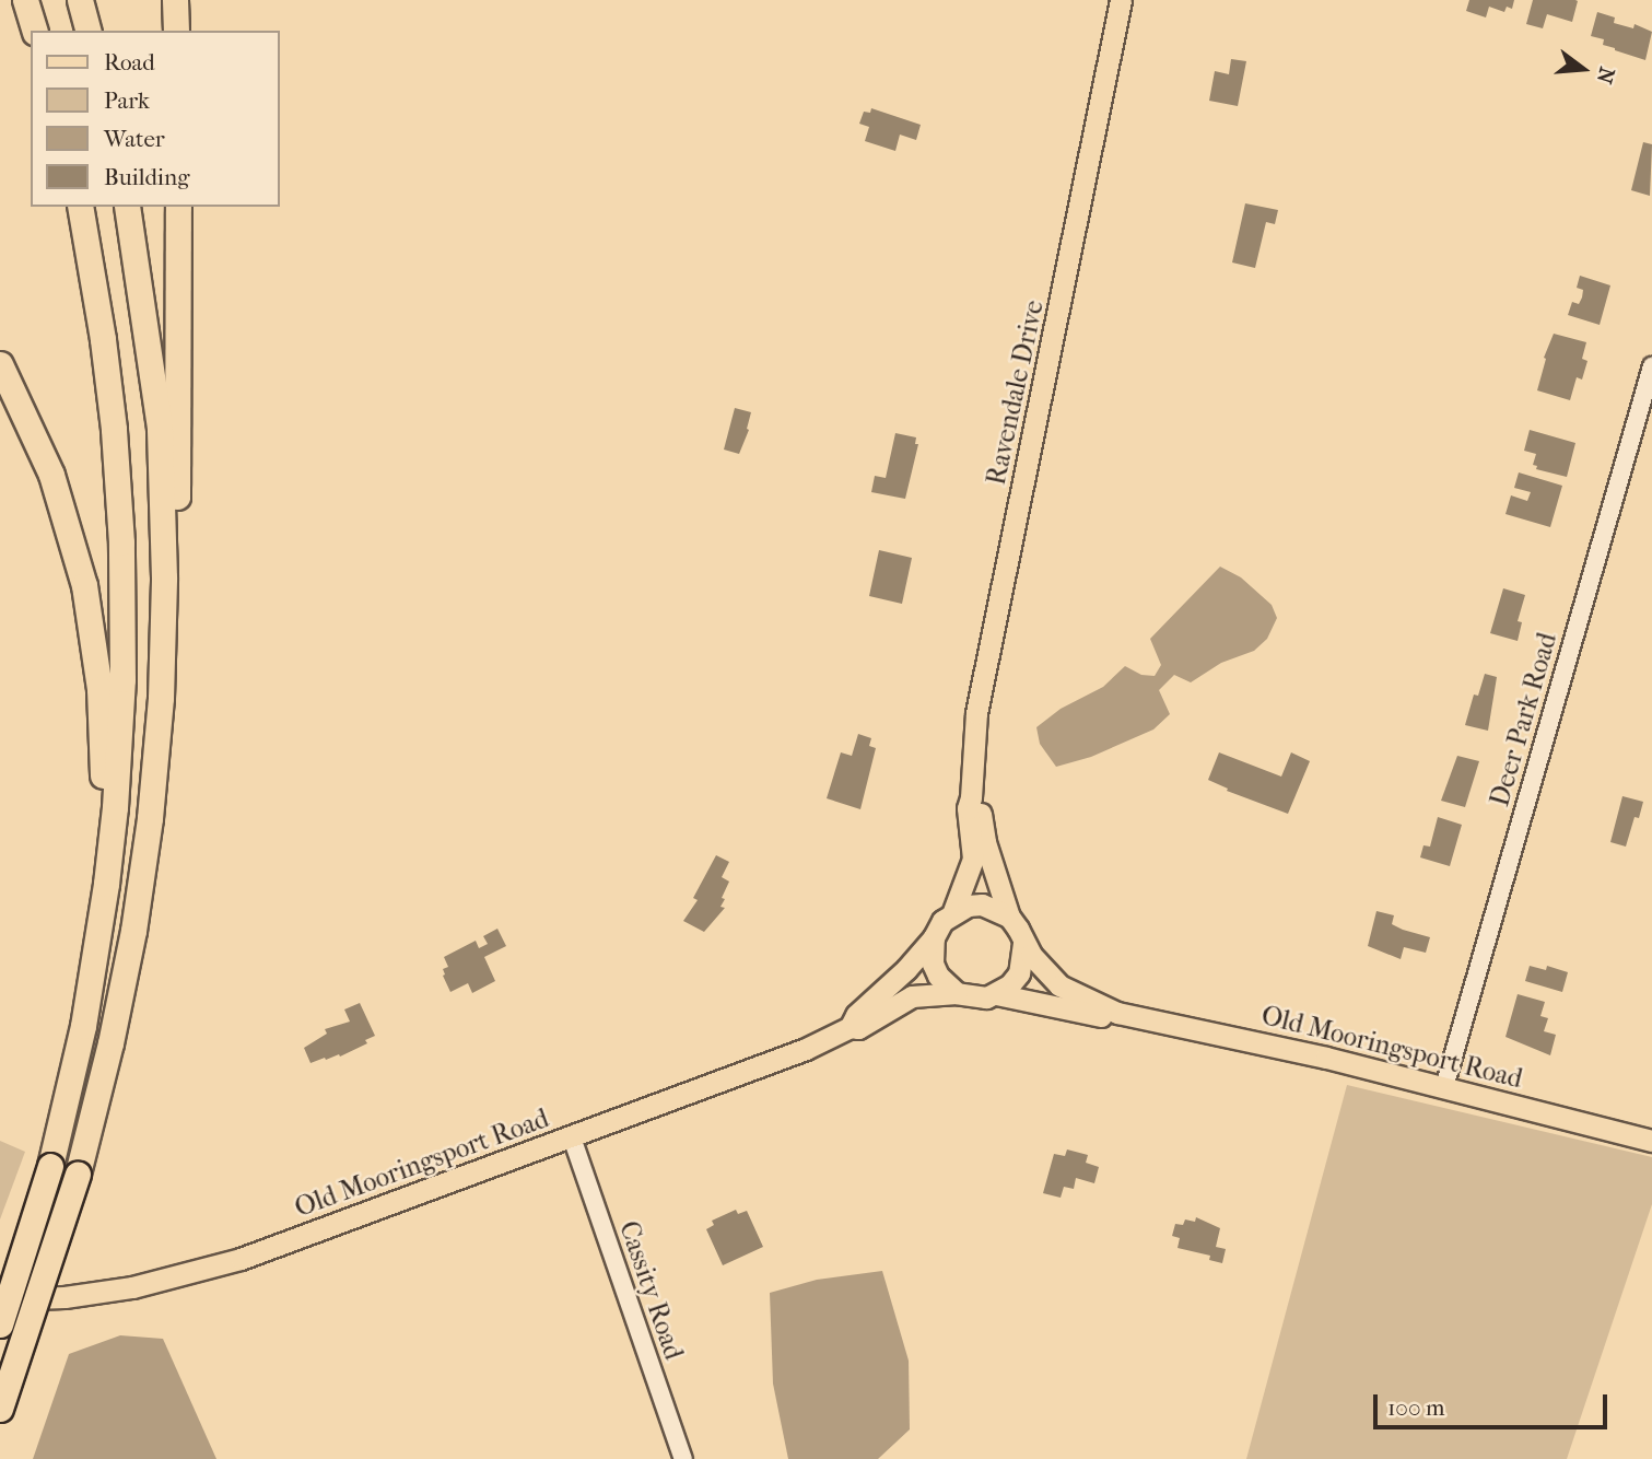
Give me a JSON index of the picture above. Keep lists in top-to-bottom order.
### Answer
{
  "streets": {
    "main road": ["Ravendale Drive", "Old Mooringsport Road"],
    "street": ["Deer Park Road", "Cassity Road"]
  },
  "crossings": [
    ["Ravendale Drive", "Old Mooringsport Road"],
    ["Deer Park Road", "Old Mooringsport Road"],
    ["Old Mooringsport Road", "Cassity Road"]
  ],
  "legend": [
    "Road",
    "Park",
    "Water",
    "Building"
  ],
  "scale_bar": "100 m",
  "north": "right"
}
